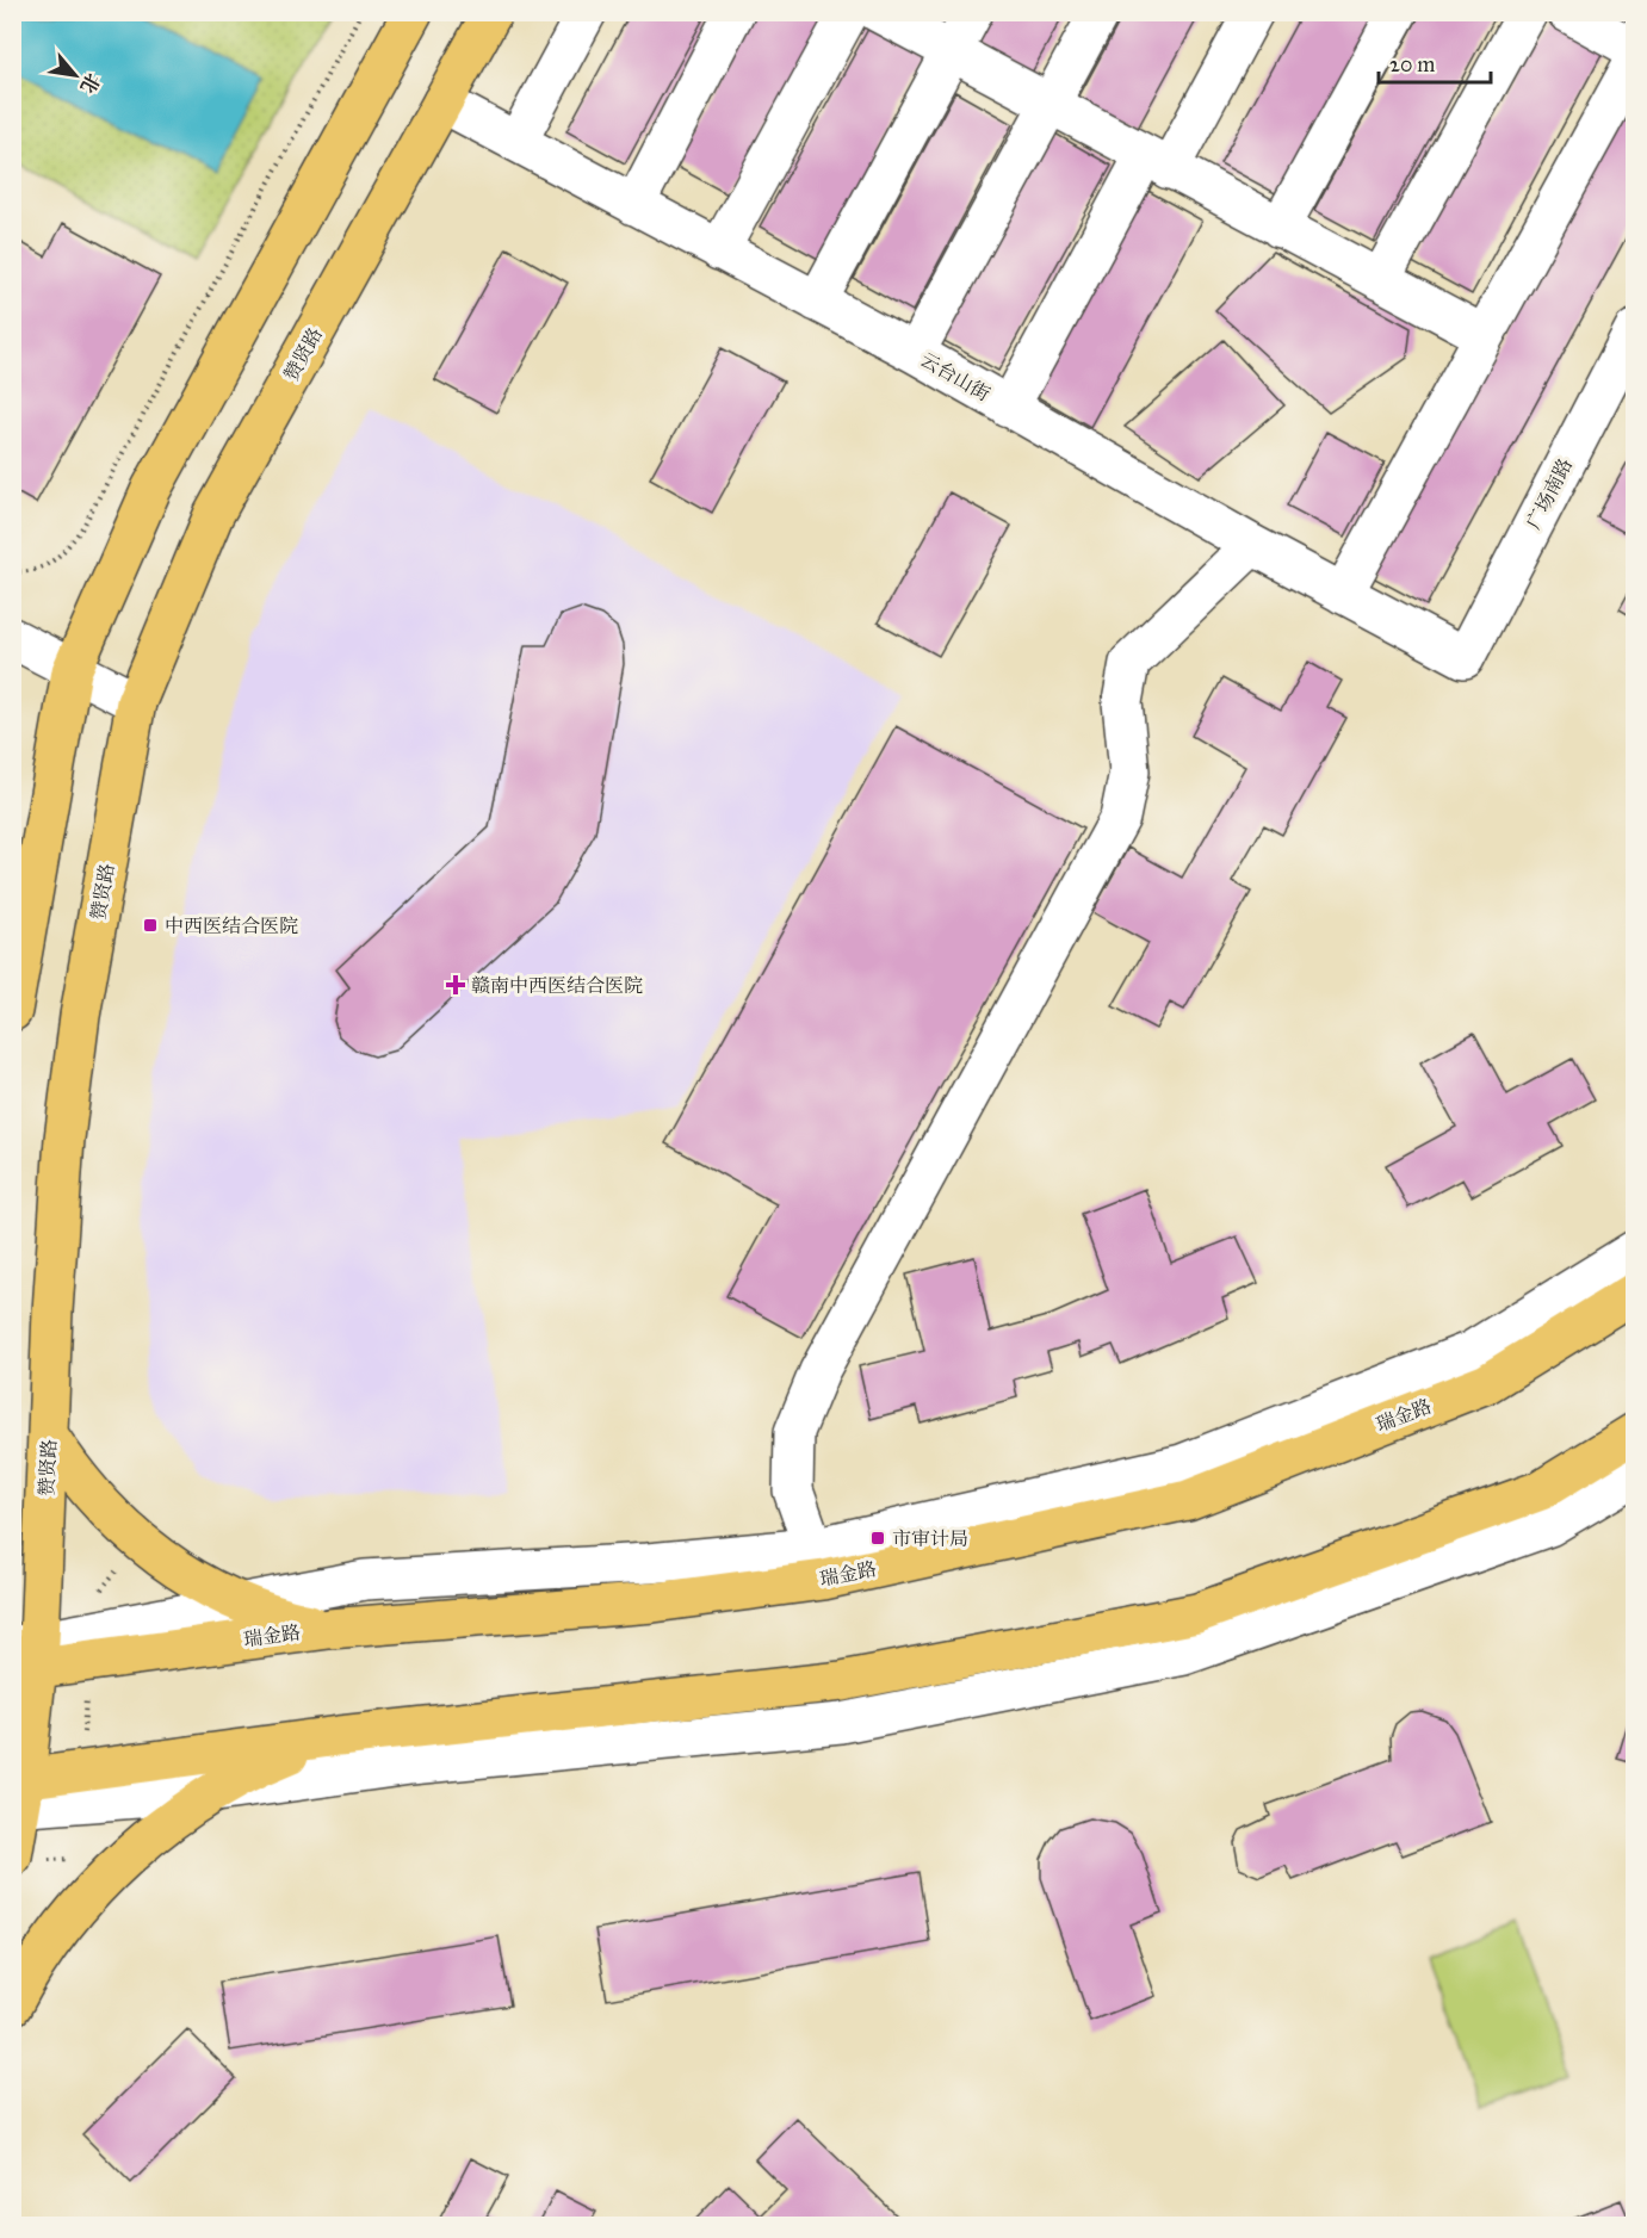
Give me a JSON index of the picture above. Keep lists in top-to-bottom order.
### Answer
{
  "streets": {
    "main road": ["赞贤路", "瑞金路"],
    "street": ["云台山街", "广场南路"]
  },
  "crossings": [
    ["赞贤路", "云台山街"],
    ["赞贤路", "瑞金路"],
    ["云台山街", "广场南路"]
  ],
  "places": {
    "transit": ["中西医结合医院", "市审计局"],
    "health": ["赣南中西医结合医院"]
  },
  "scale_bar": "20 m",
  "north": "bottom right"
}
